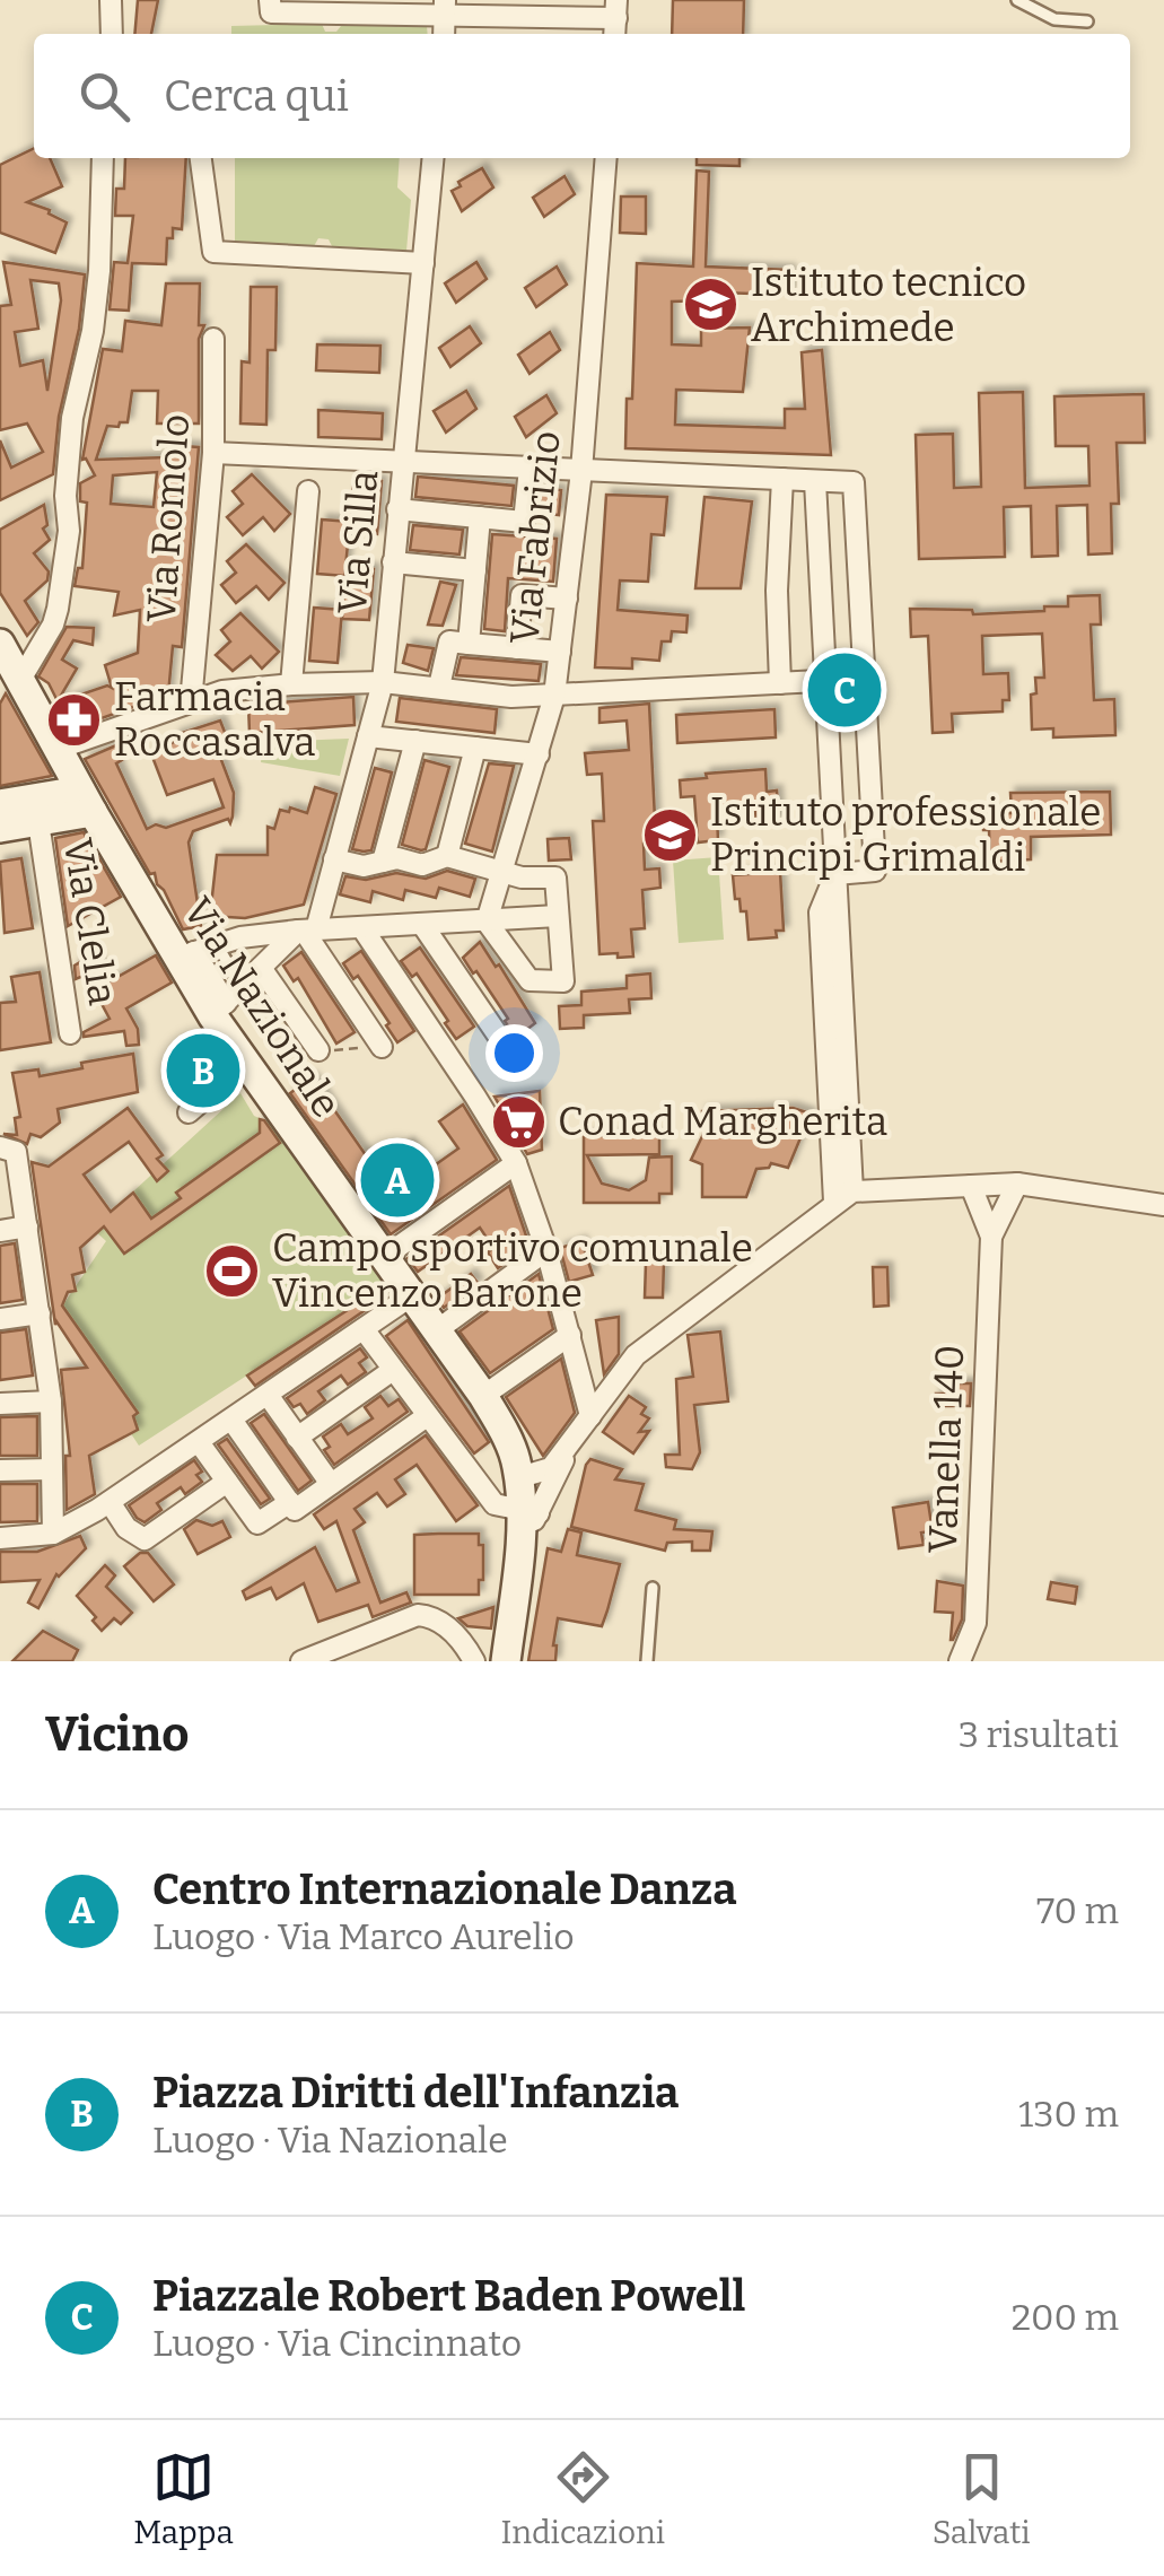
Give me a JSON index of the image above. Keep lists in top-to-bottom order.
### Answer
{
  "streets": {
    "street": [
      "Via Romolo",
      "Via Fabrizio",
      "Via Silla",
      "Via Clelia",
      "Via Nazionale",
      "Vanella 140"
    ]
  },
  "places": {
    "school or university": ["Istituto tecnico Archimede", "Istituto professionale Principi Grimaldi"],
    "pharmacy": ["Farmacia Roccasalva"],
    "supermarket": ["Conad Margherita"],
    "sports": ["Campo sportivo comunale Vincenzo Barone"]
  },
  "page": {
    "search": "Cerca qui",
    "pins": ["C", "B", "A"],
    "heading": ["Vicino", "3 risultati"],
    "list": [
      {
        "mark": "A",
        "name": "Centro Internazionale Danza",
        "note": "Luogo · Via Marco Aurelio",
        "value": "70 m"
      },
      {
        "mark": "B",
        "name": "Piazza Diritti dell'Infanzia",
        "note": "Luogo · Via Nazionale",
        "value": "130 m"
      },
      {
        "mark": "C",
        "name": "Piazzale Robert Baden Powell",
        "note": "Luogo · Via Cincinnato",
        "value": "200 m"
      }
    ],
    "nav": ["Mappa", "Indicazioni", "Salvati"]
  }
}
